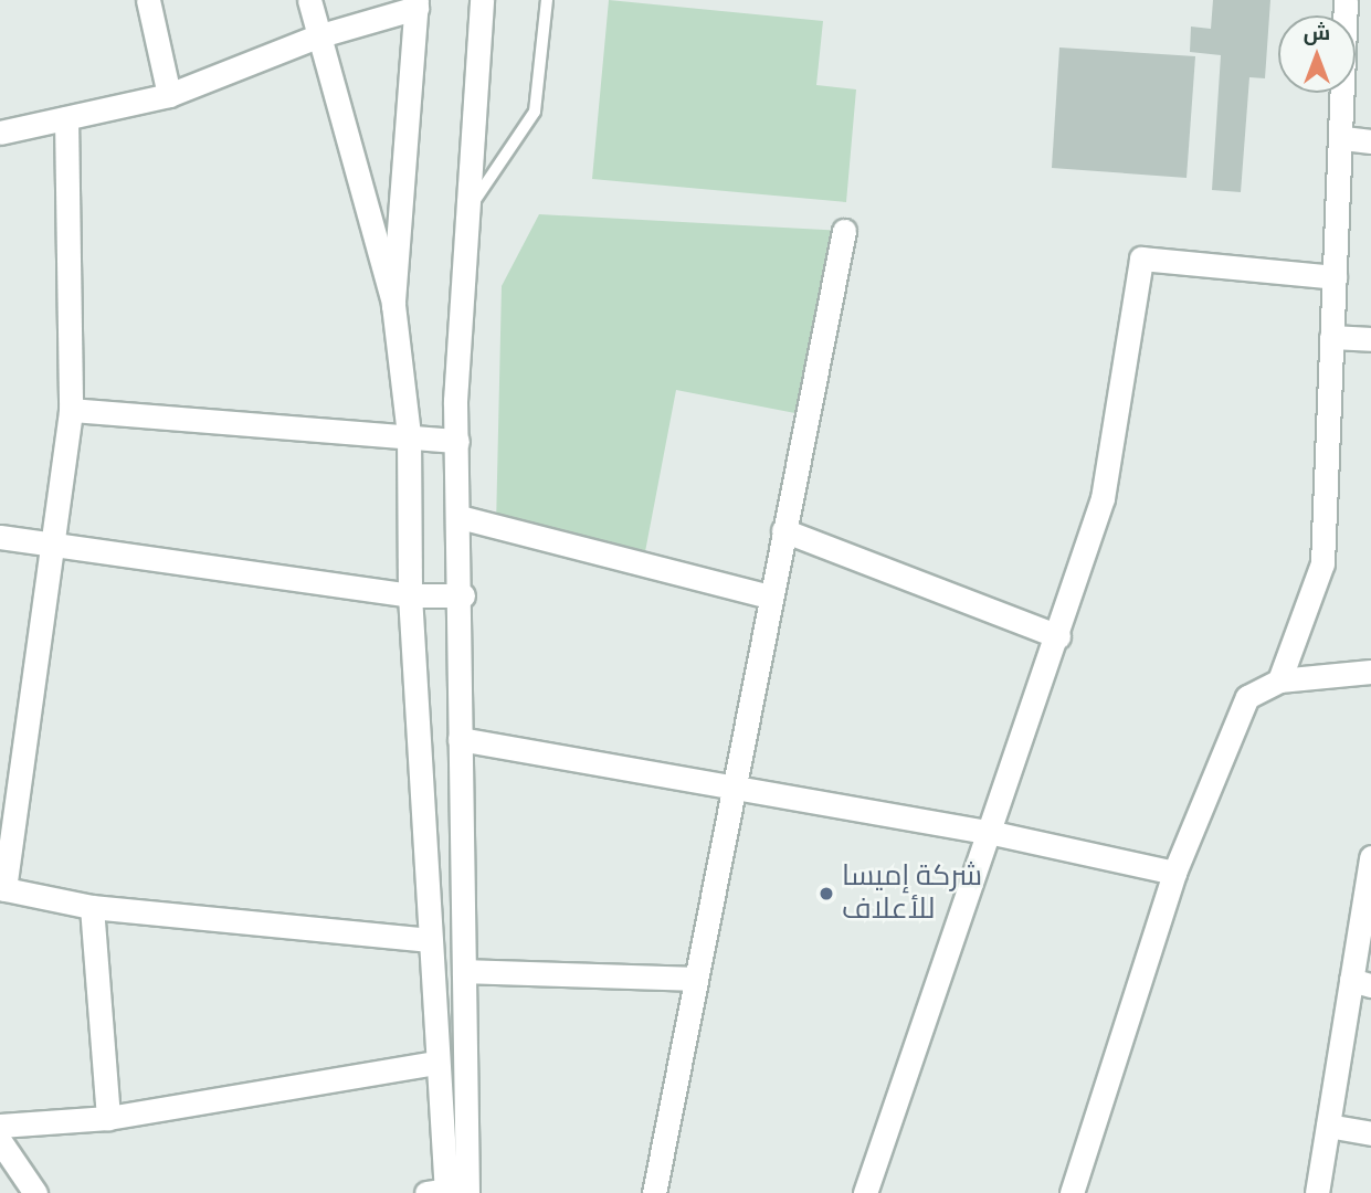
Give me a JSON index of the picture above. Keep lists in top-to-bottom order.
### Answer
{
  "places": ["شركة إميسا للأعلاف"],
  "north": "top"
}
